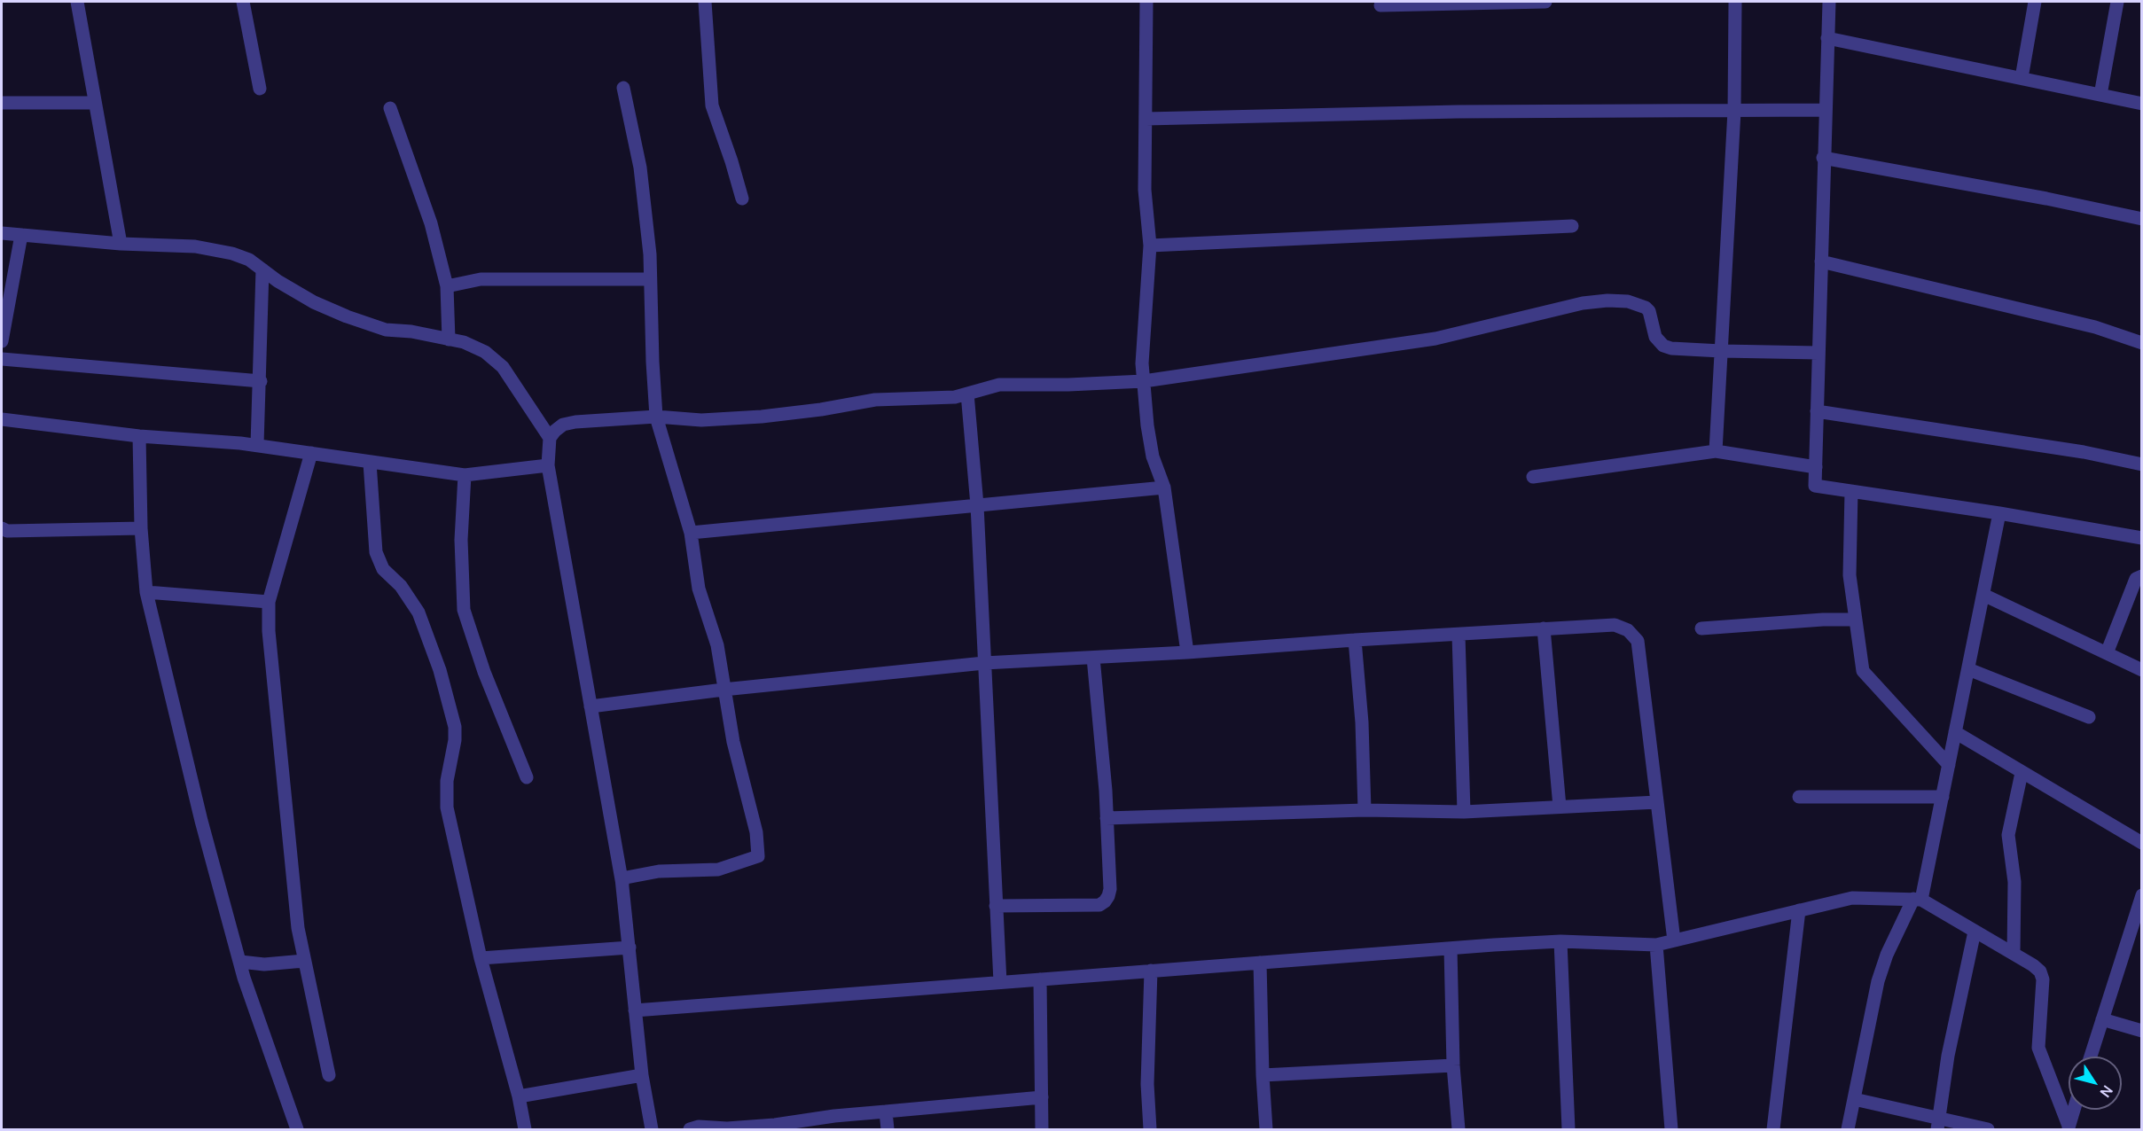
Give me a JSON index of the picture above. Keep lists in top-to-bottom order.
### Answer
{
  "north": "bottom right"
}
